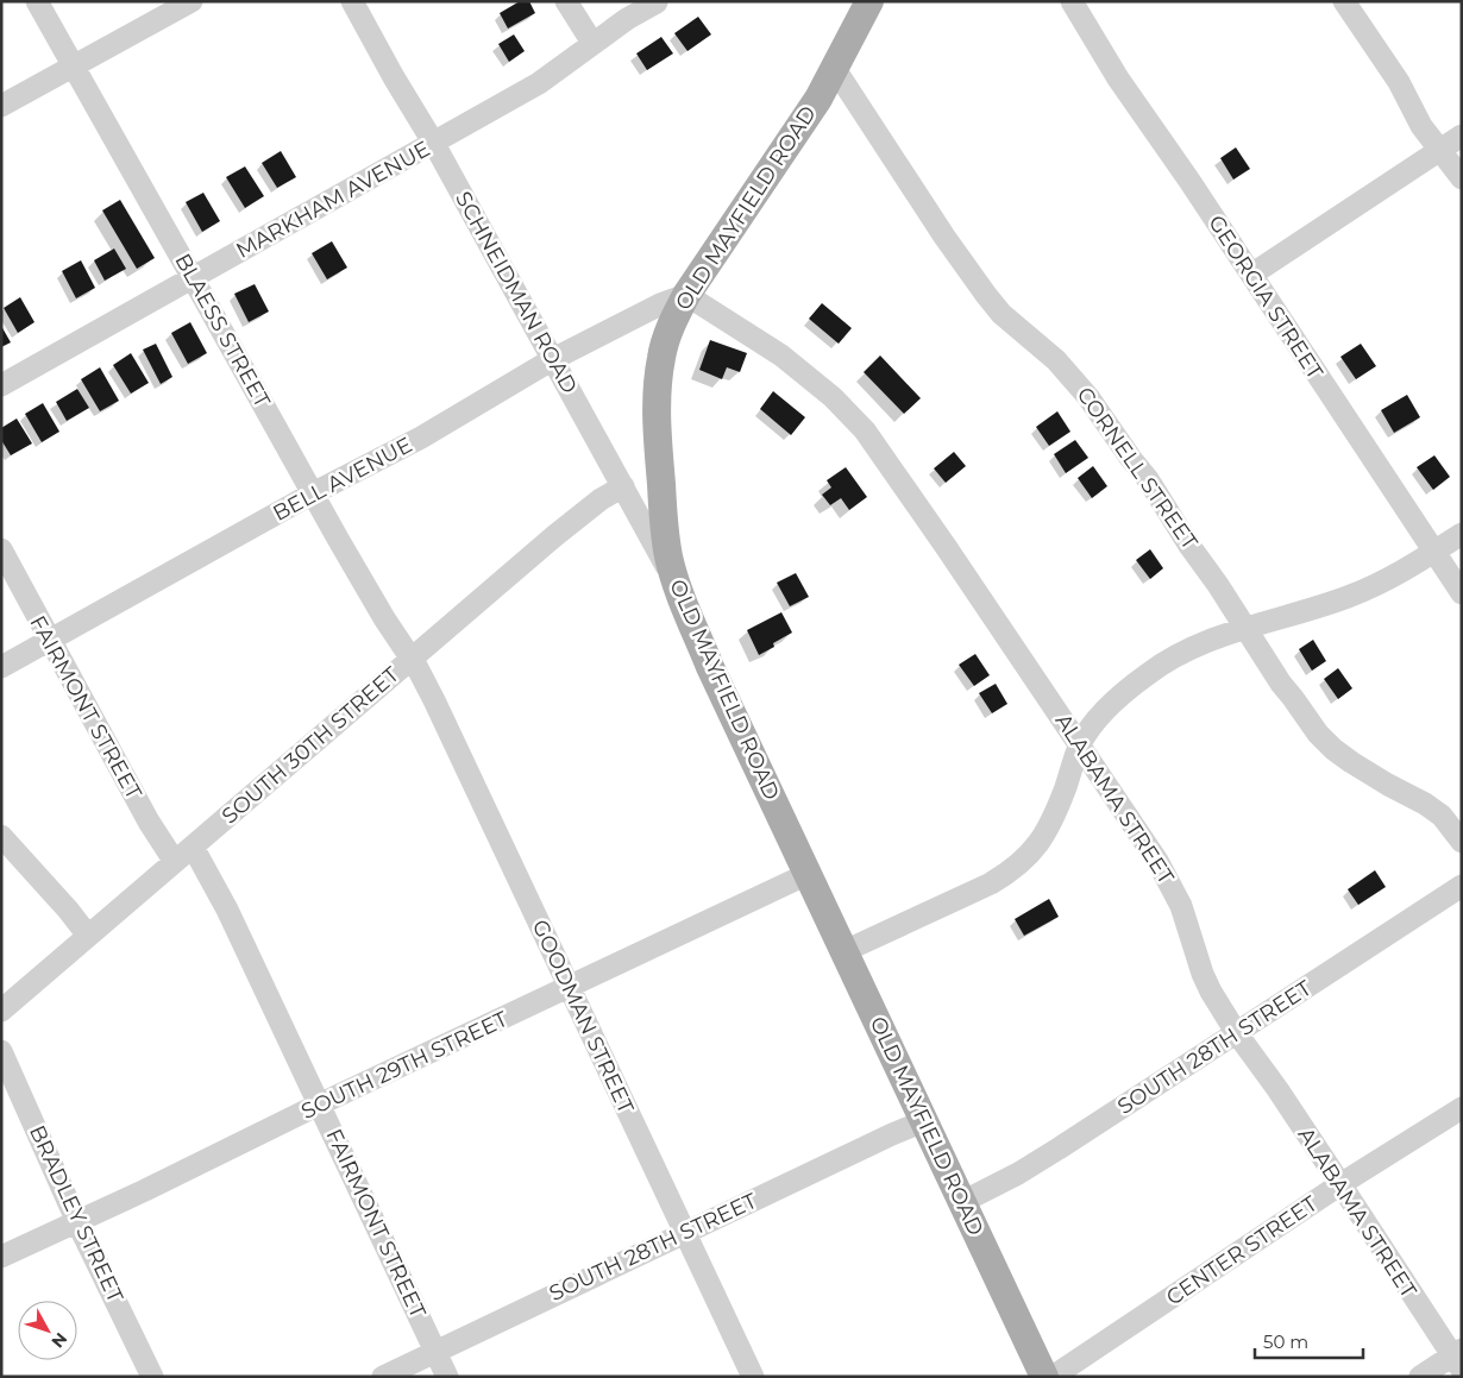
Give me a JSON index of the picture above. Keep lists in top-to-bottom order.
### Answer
{
  "streets": {
    "main road": ["OLD MAYFIELD ROAD"],
    "street": [
      "MARKHAM AVENUE",
      "SCHNEIDMAN ROAD",
      "GEORGIA STREET",
      "BLAESS STREET",
      "CORNELL STREET",
      "BELL AVENUE",
      "FAIRMONT STREET",
      "SOUTH 30TH STREET",
      "ALABAMA STREET",
      "GOODMAN STREET",
      "SOUTH 28TH STREET",
      "SOUTH 29TH STREET",
      "BRADLEY STREET",
      "CENTER STREET"
    ]
  },
  "crossings": [
    ["MARKHAM AVENUE", "SCHNEIDMAN ROAD"],
    ["MARKHAM AVENUE", "BLAESS STREET"],
    ["OLD MAYFIELD ROAD", "SCHNEIDMAN ROAD"],
    ["OLD MAYFIELD ROAD", "CORNELL STREET"],
    ["OLD MAYFIELD ROAD", "BELL AVENUE"],
    ["OLD MAYFIELD ROAD", "ALABAMA STREET"],
    ["OLD MAYFIELD ROAD", "SOUTH 28TH STREET"],
    ["OLD MAYFIELD ROAD", "SOUTH 29TH STREET"],
    ["SCHNEIDMAN ROAD", "BELL AVENUE"],
    ["SCHNEIDMAN ROAD", "SOUTH 30TH STREET"],
    ["BLAESS STREET", "BELL AVENUE"],
    ["BLAESS STREET", "SOUTH 30TH STREET"],
    ["BLAESS STREET", "GOODMAN STREET"],
    ["BELL AVENUE", "FAIRMONT STREET"],
    ["BELL AVENUE", "ALABAMA STREET"],
    ["FAIRMONT STREET", "SOUTH 30TH STREET"],
    ["FAIRMONT STREET", "SOUTH 28TH STREET"],
    ["FAIRMONT STREET", "SOUTH 29TH STREET"],
    ["SOUTH 30TH STREET", "GOODMAN STREET"],
    ["ALABAMA STREET", "SOUTH 28TH STREET"],
    ["ALABAMA STREET", "CENTER STREET"],
    ["GOODMAN STREET", "SOUTH 28TH STREET"],
    ["GOODMAN STREET", "SOUTH 29TH STREET"],
    ["SOUTH 29TH STREET", "BRADLEY STREET"]
  ],
  "scale_bar": "50 m",
  "north": "bottom right"
}
